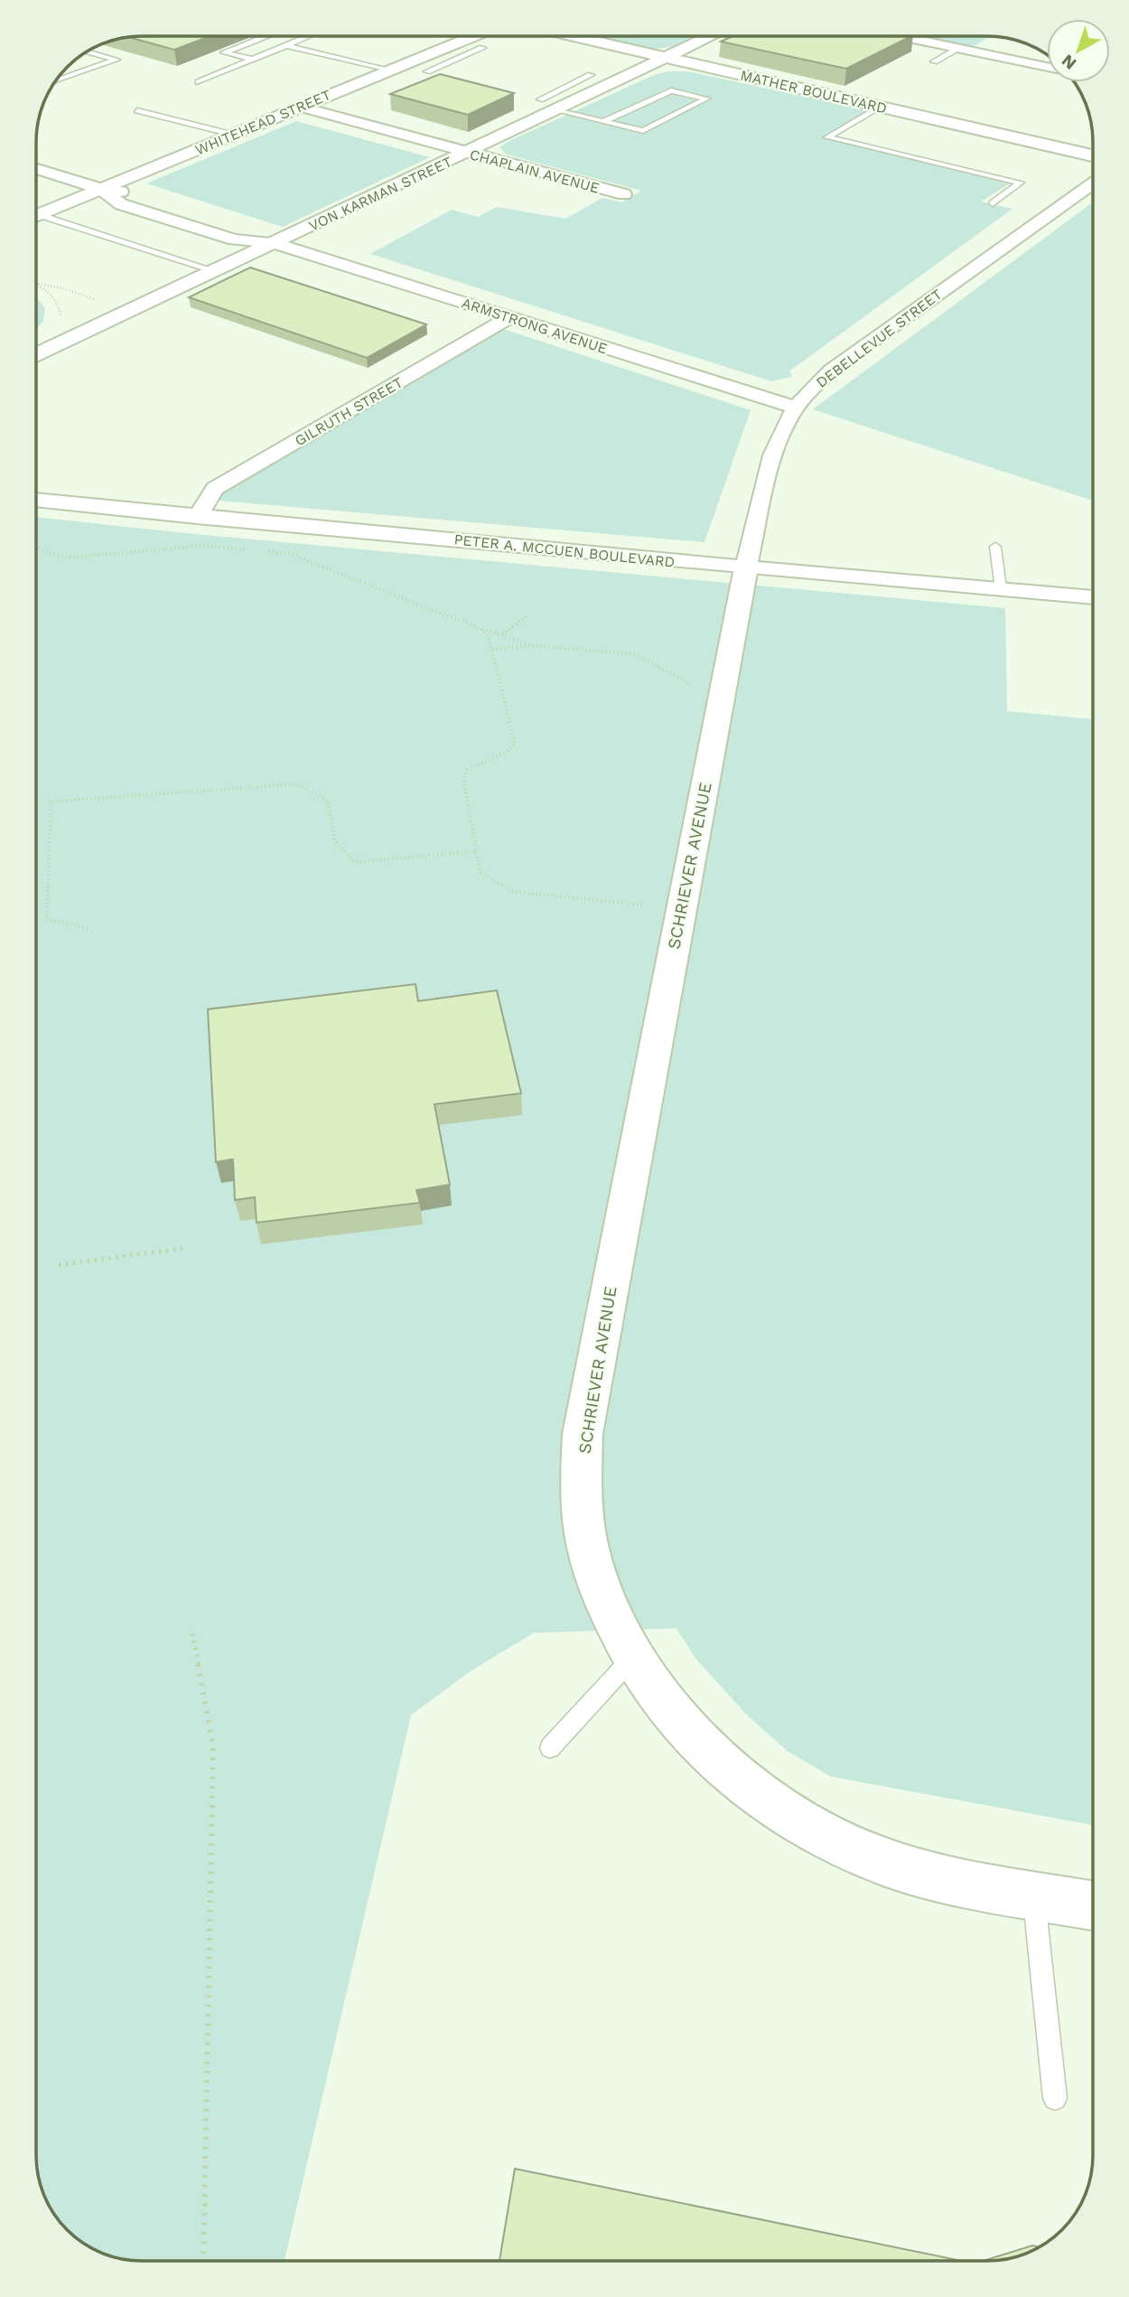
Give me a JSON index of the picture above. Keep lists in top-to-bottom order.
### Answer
{
  "streets": {
    "street": [
      "MATHER BOULEVARD",
      "WHITEHEAD STREET",
      "CHAPLAIN AVENUE",
      "VON KARMAN STREET",
      "ARMSTRONG AVENUE",
      "DEBELLEVUE STREET",
      "GILRUTH STREET",
      "PETER A. MCCUEN BOULEVARD",
      "SCHRIEVER AVENUE"
    ]
  },
  "crossings": [
    ["MATHER BOULEVARD", "VON KARMAN STREET"],
    ["WHITEHEAD STREET", "CHAPLAIN AVENUE"],
    ["WHITEHEAD STREET", "ARMSTRONG AVENUE"],
    ["CHAPLAIN AVENUE", "VON KARMAN STREET"],
    ["VON KARMAN STREET", "ARMSTRONG AVENUE"],
    ["ARMSTRONG AVENUE", "DEBELLEVUE STREET"],
    ["ARMSTRONG AVENUE", "GILRUTH STREET"],
    ["DEBELLEVUE STREET", "PETER A. MCCUEN BOULEVARD"],
    ["DEBELLEVUE STREET", "SCHRIEVER AVENUE"],
    ["GILRUTH STREET", "PETER A. MCCUEN BOULEVARD"],
    ["PETER A. MCCUEN BOULEVARD", "SCHRIEVER AVENUE"]
  ],
  "north": "bottom left"
}
